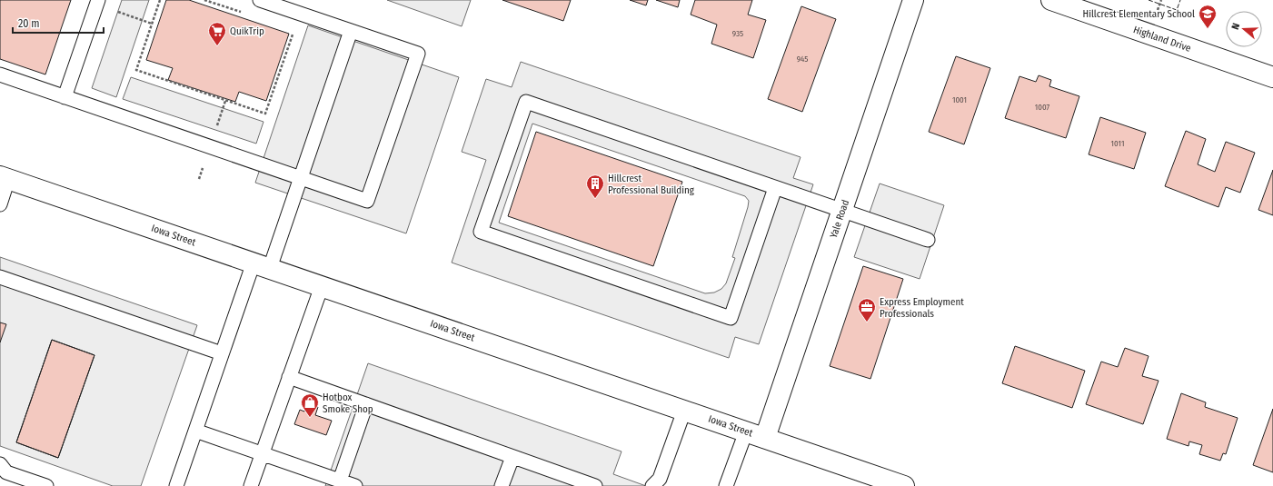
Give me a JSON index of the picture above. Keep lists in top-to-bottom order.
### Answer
{
  "streets": {
    "main road": ["Highland Drive", "Yale Road", "Iowa Street"]
  },
  "crossings": [
    ["Yale Road", "Iowa Street"]
  ],
  "places": {
    "school or university": ["Hillcrest Elementary School"],
    "supermarket": ["QuikTrip"],
    "building": ["Hillcrest Professional Building"],
    "office": ["Express Employment Professionals"],
    "shop": ["Hotbox Smoke Shop"]
  },
  "house_numbers": [
    "935",
    "945",
    "1001",
    "1007",
    "1011"
  ],
  "scale_bar": "20 m",
  "north": "left"
}
